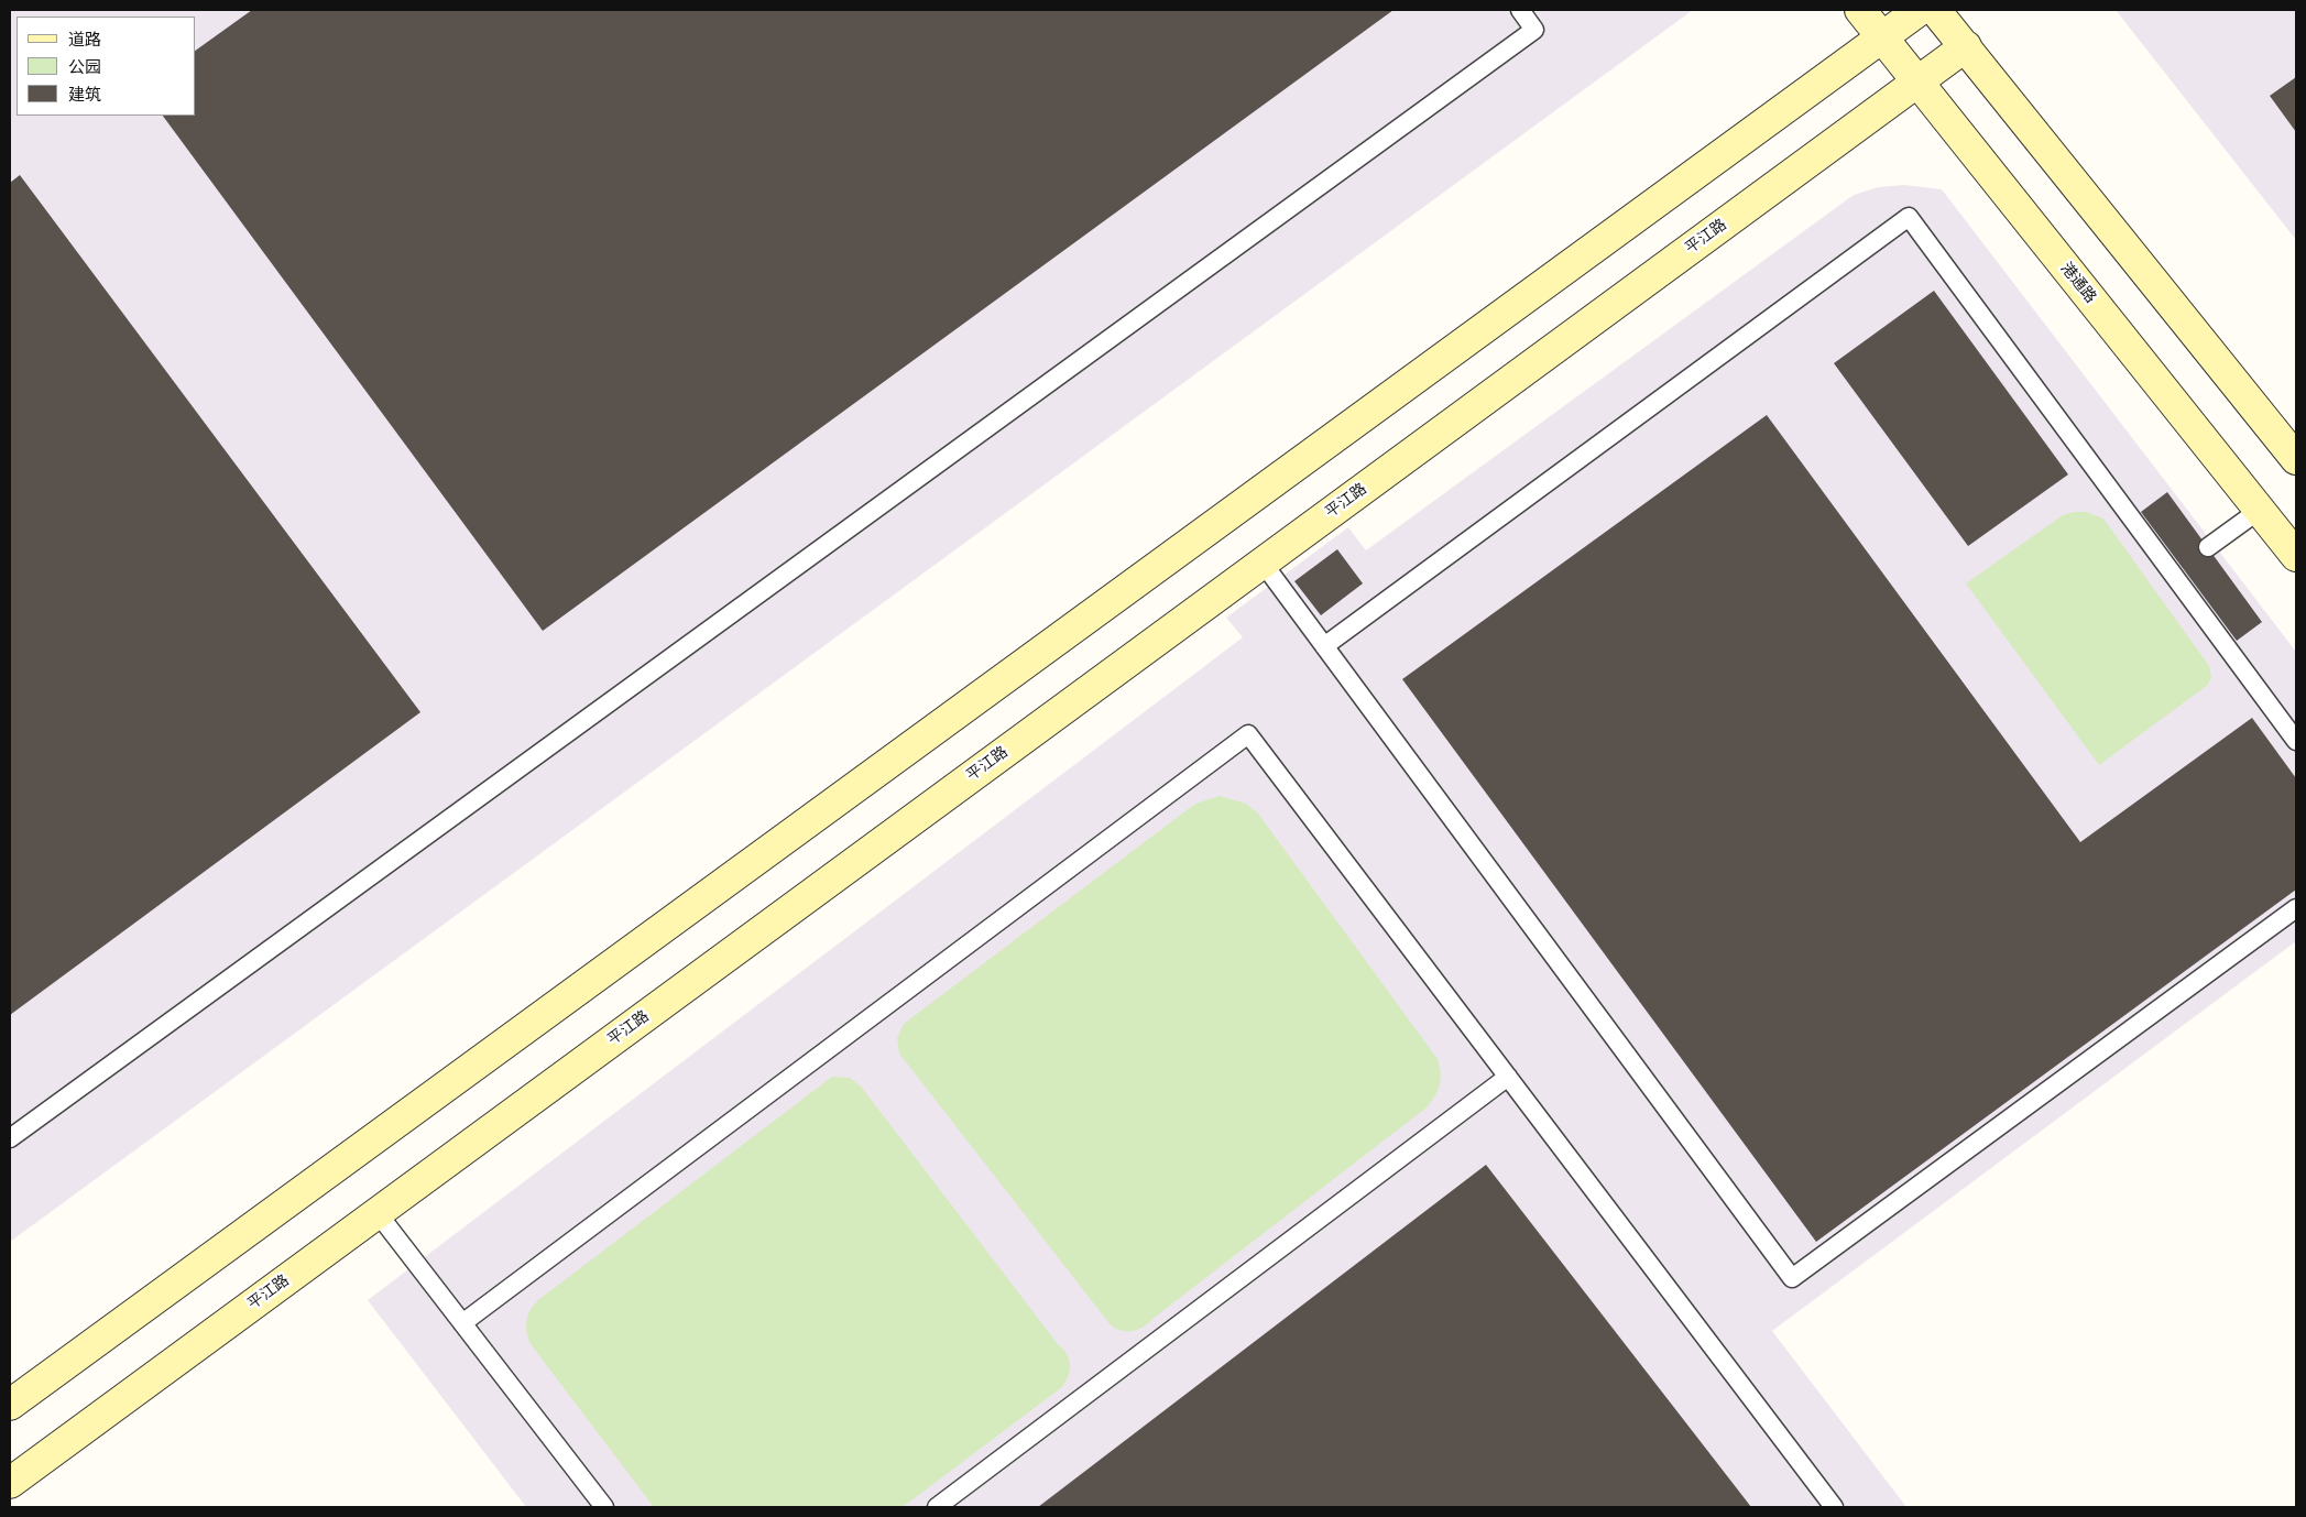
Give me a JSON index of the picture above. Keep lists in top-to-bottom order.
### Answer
{
  "streets": {
    "street": ["平江路", "港通路"]
  },
  "crossings": [
    ["平江路", "港通路"]
  ],
  "legend": ["道路", "公园", "建筑"]
}
